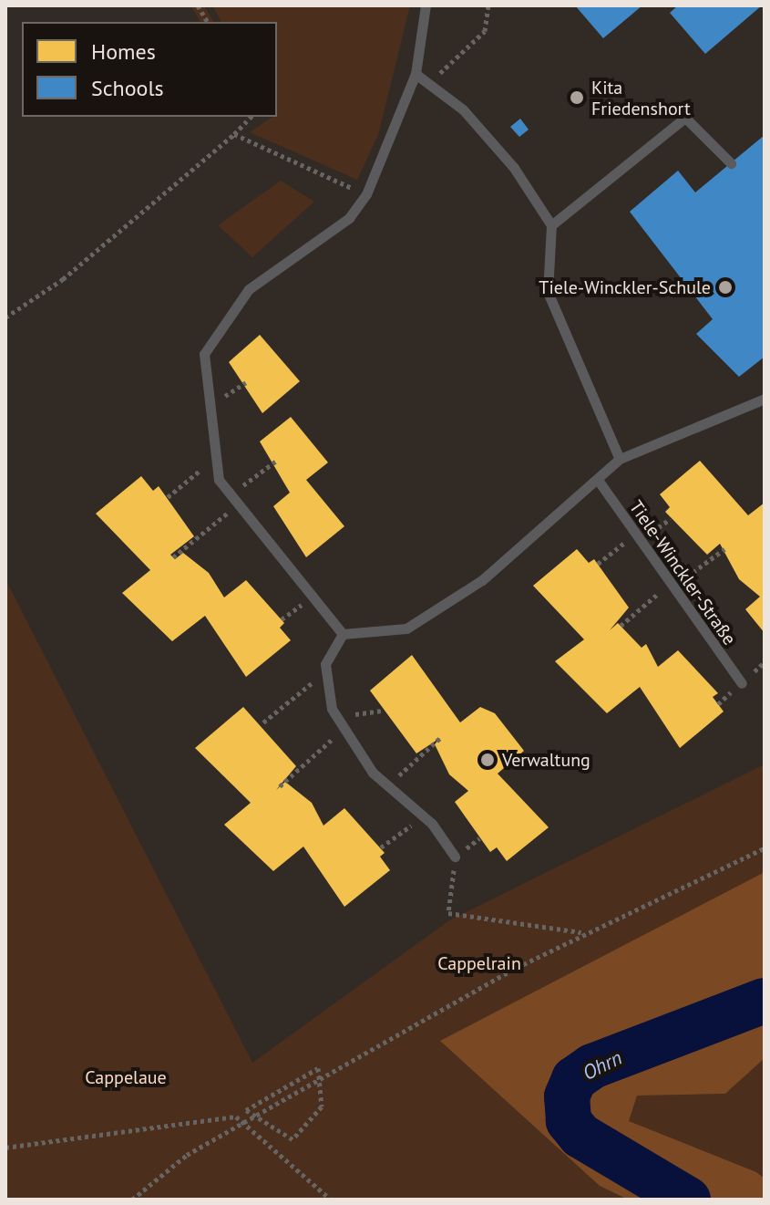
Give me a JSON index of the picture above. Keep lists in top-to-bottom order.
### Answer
{
  "streets": {
    "lane": ["Tiele-Winckler-Straße"]
  },
  "water": ["Ohrn"],
  "parks": ["Cappelrain", "Cappelaue"],
  "places": ["Kita Friedenshort", "Tiele-Winckler-Schule", "Verwaltung"],
  "legend": ["Homes", "Schools"]
}
